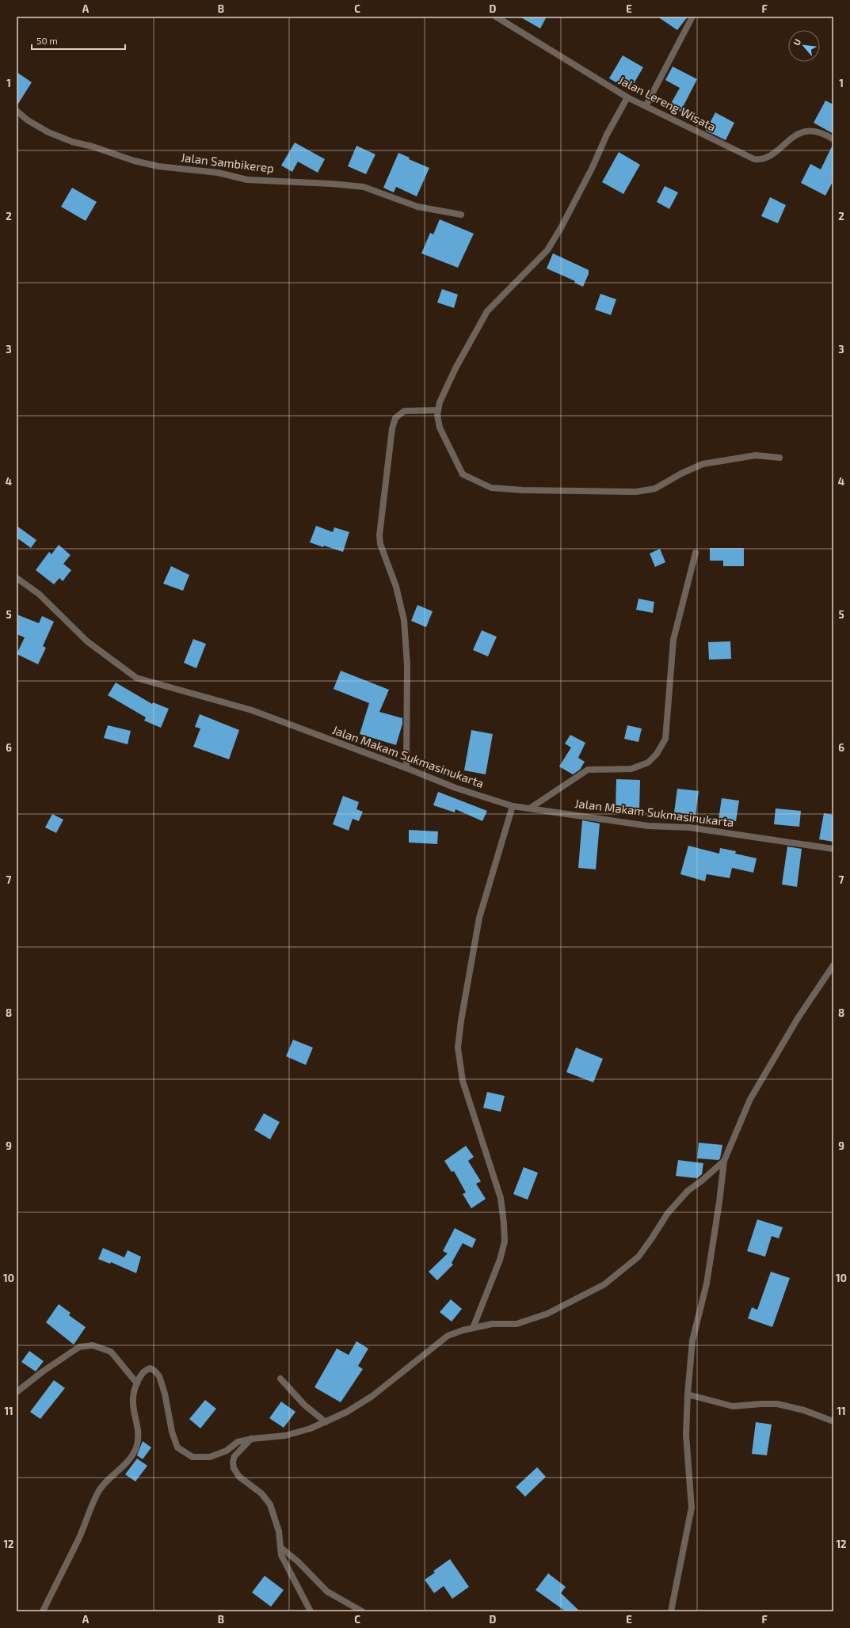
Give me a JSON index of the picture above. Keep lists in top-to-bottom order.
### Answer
{
  "streets": {
    "street": ["Jalan Lereng Wisata", "Jalan Sambikerep", "Jalan Makam Sukmasinukarta"]
  },
  "scale_bar": "50 m",
  "north": "top left",
  "grid": {
    "columns": [
      "A",
      "B",
      "C",
      "D",
      "E",
      "F"
    ],
    "rows": [
      "1",
      "2",
      "3",
      "4",
      "5",
      "6",
      "7",
      "8",
      "9",
      "10",
      "11",
      "12"
    ]
  }
}
